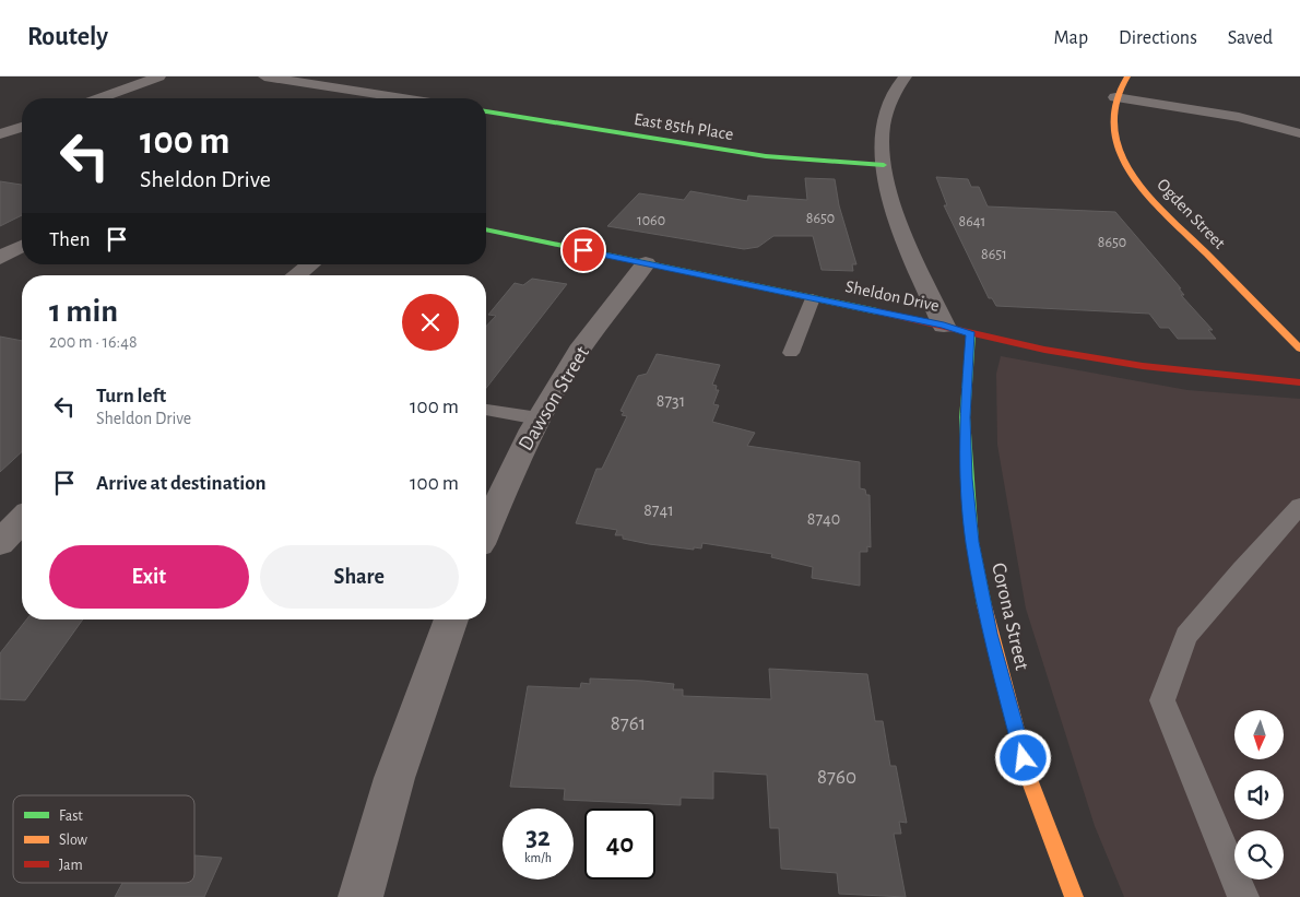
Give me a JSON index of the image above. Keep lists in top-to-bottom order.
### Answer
{
  "streets": {
    "street": [
      "East 85th Place",
      "Ogden Street",
      "Sheldon Drive",
      "Dawson Street",
      "Corona Street"
    ]
  },
  "crossings": [
    ["Sheldon Drive", "Dawson Street"],
    ["Sheldon Drive", "Corona Street"]
  ],
  "house_numbers": [
    "8650",
    "1060",
    "8641",
    "8650",
    "8651",
    "8731",
    "8741",
    "8740",
    "8761",
    "8760"
  ],
  "legend": ["Fast", "Slow", "Jam"],
  "north": "bottom",
  "page": {
    "header": "Routely",
    "nav": ["Map", "Directions", "Saved"],
    "turn": ["100 m", "Sheldon Drive"],
    "then": "Then",
    "heading": ["1 min", "200 m · 16:48"],
    "list": [
      {
        "name": "Turn left",
        "note": "Sheldon Drive",
        "value": "100 m"
      },
      {
        "name": "Arrive at destination",
        "value": "100 m"
      }
    ],
    "buttons": ["Exit", "Share"],
    "speed": "32 km/h",
    "limit": "40"
  }
}
